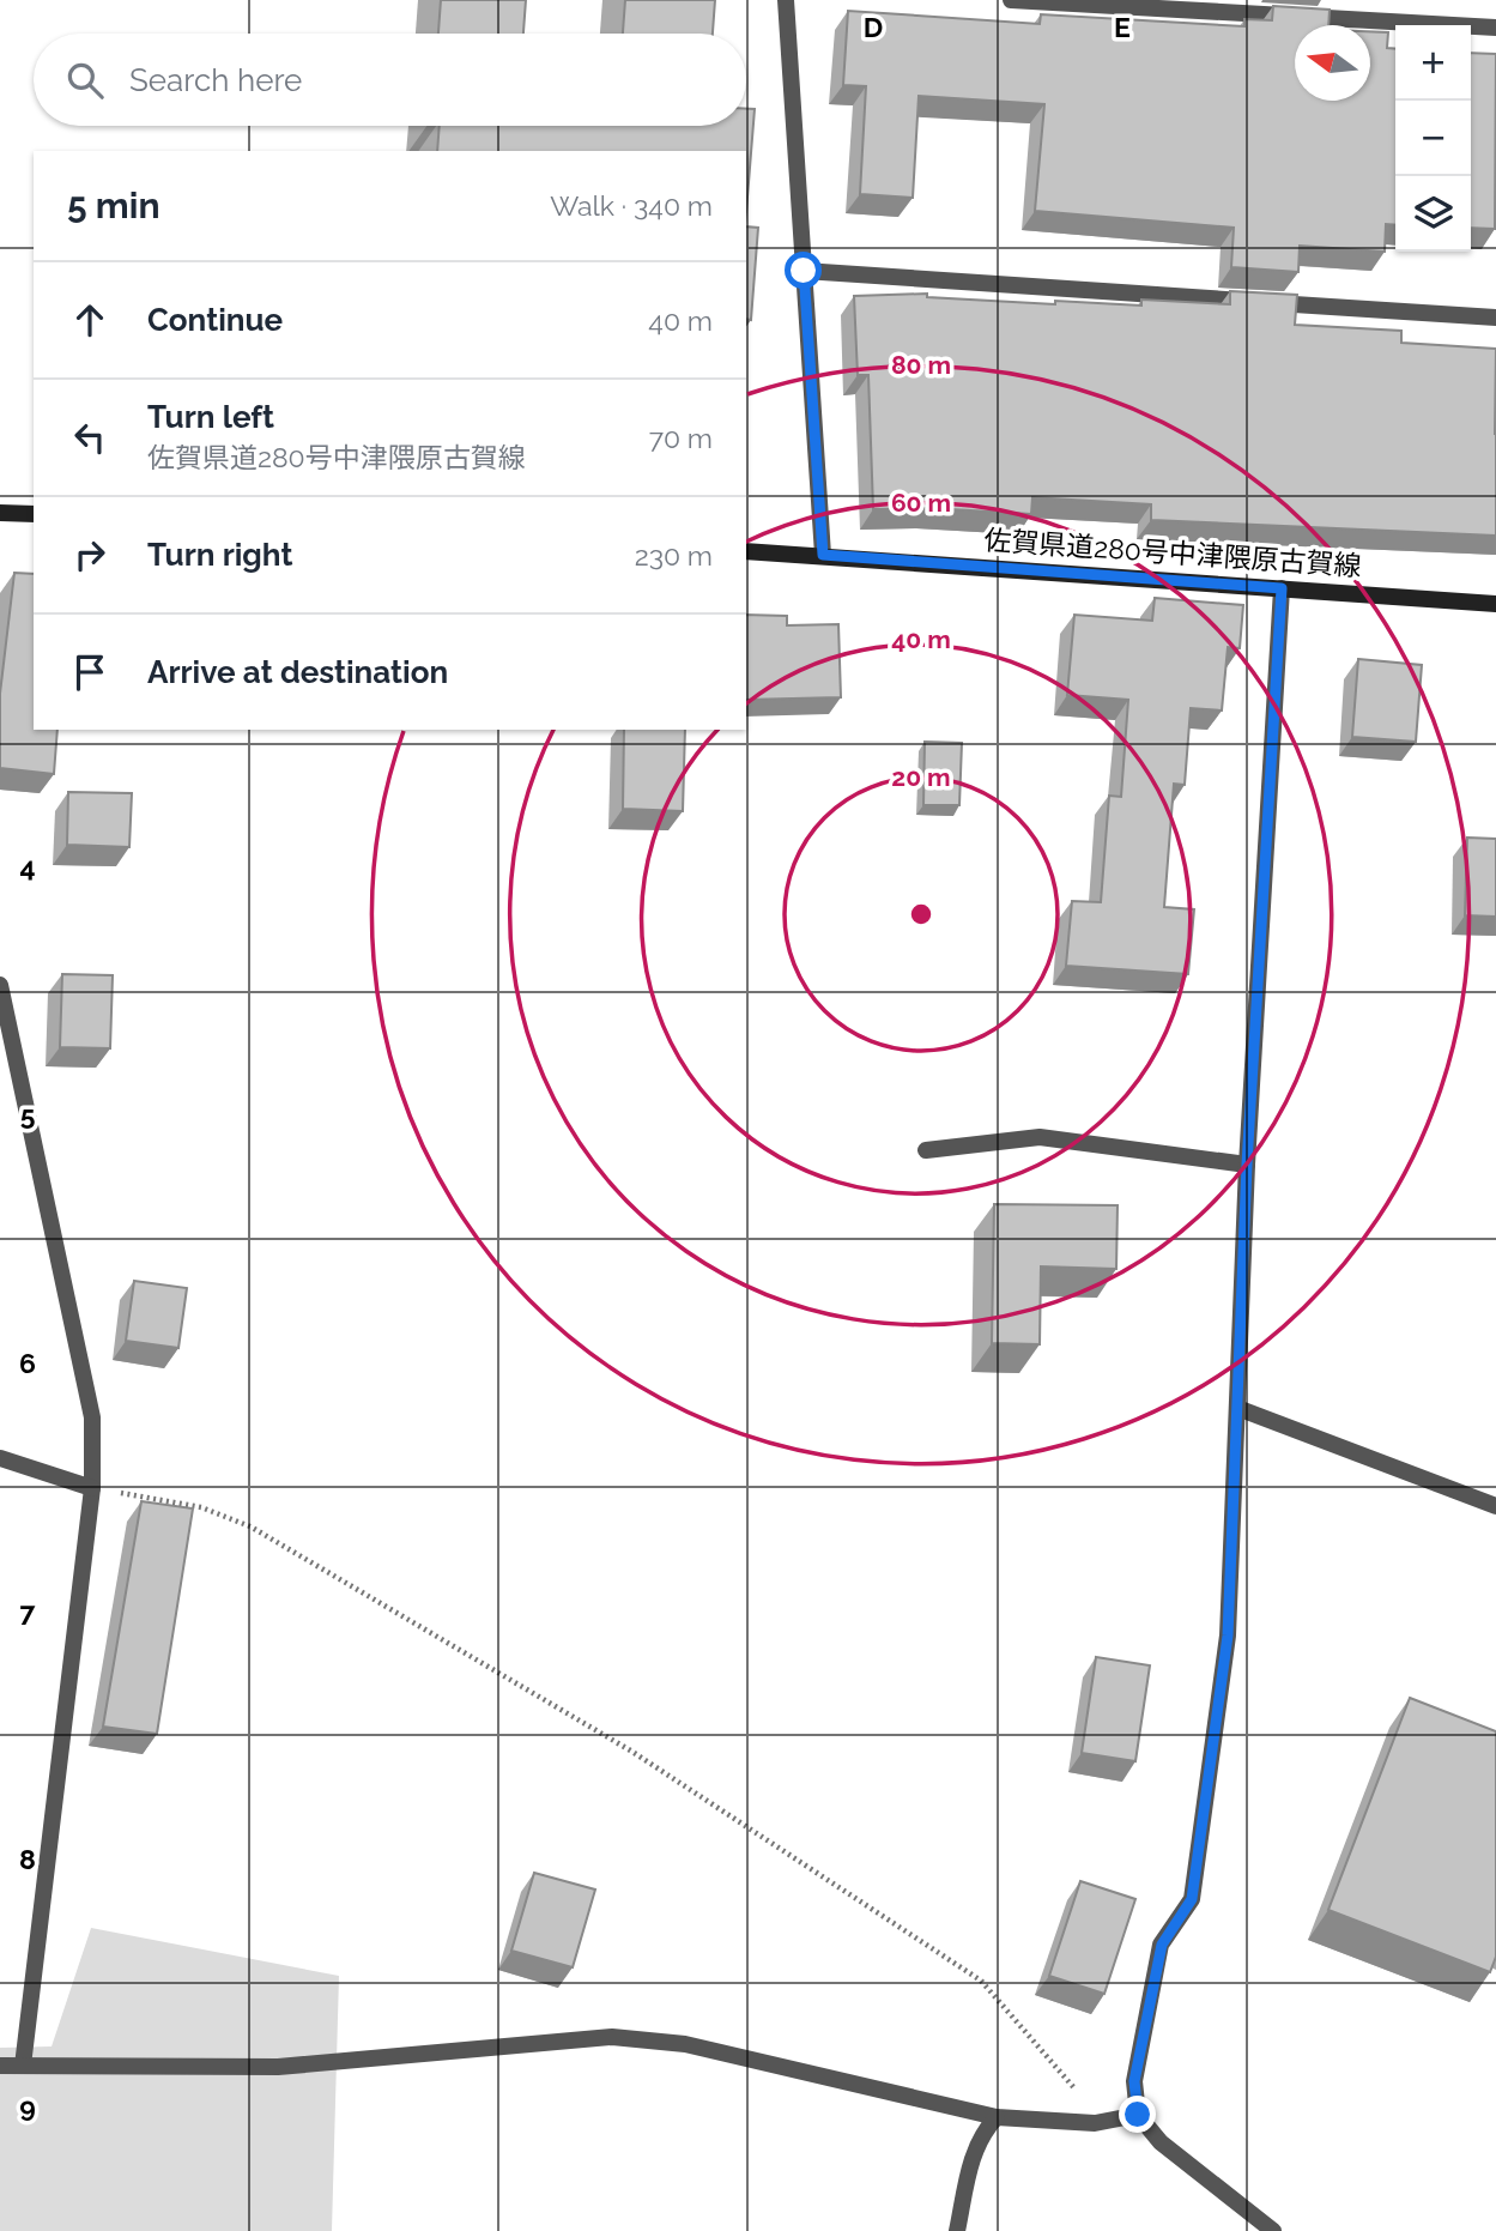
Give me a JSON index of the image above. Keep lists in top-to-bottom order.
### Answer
{
  "streets": {
    "main road": ["佐賀県道280号中津隈原古賀線"]
  },
  "north": "left",
  "page": {
    "map_buttons": ["+", "−"],
    "search": "Search here",
    "heading": ["5 min", "Walk · 340 m"],
    "list": [
      ["Continue", "40 m"],
      ["Turn left", "佐賀県道280号中津隈原古賀線", "70 m"],
      ["Turn right", "230 m"],
      "Arrive at destination"
    ]
  },
  "grid": {
    "columns": ["D", "E"],
    "rows": [
      "4",
      "5",
      "6",
      "7",
      "8",
      "9"
    ]
  },
  "rings": [
    "80 m",
    "60 m",
    "40 m",
    "20 m"
  ]
}
